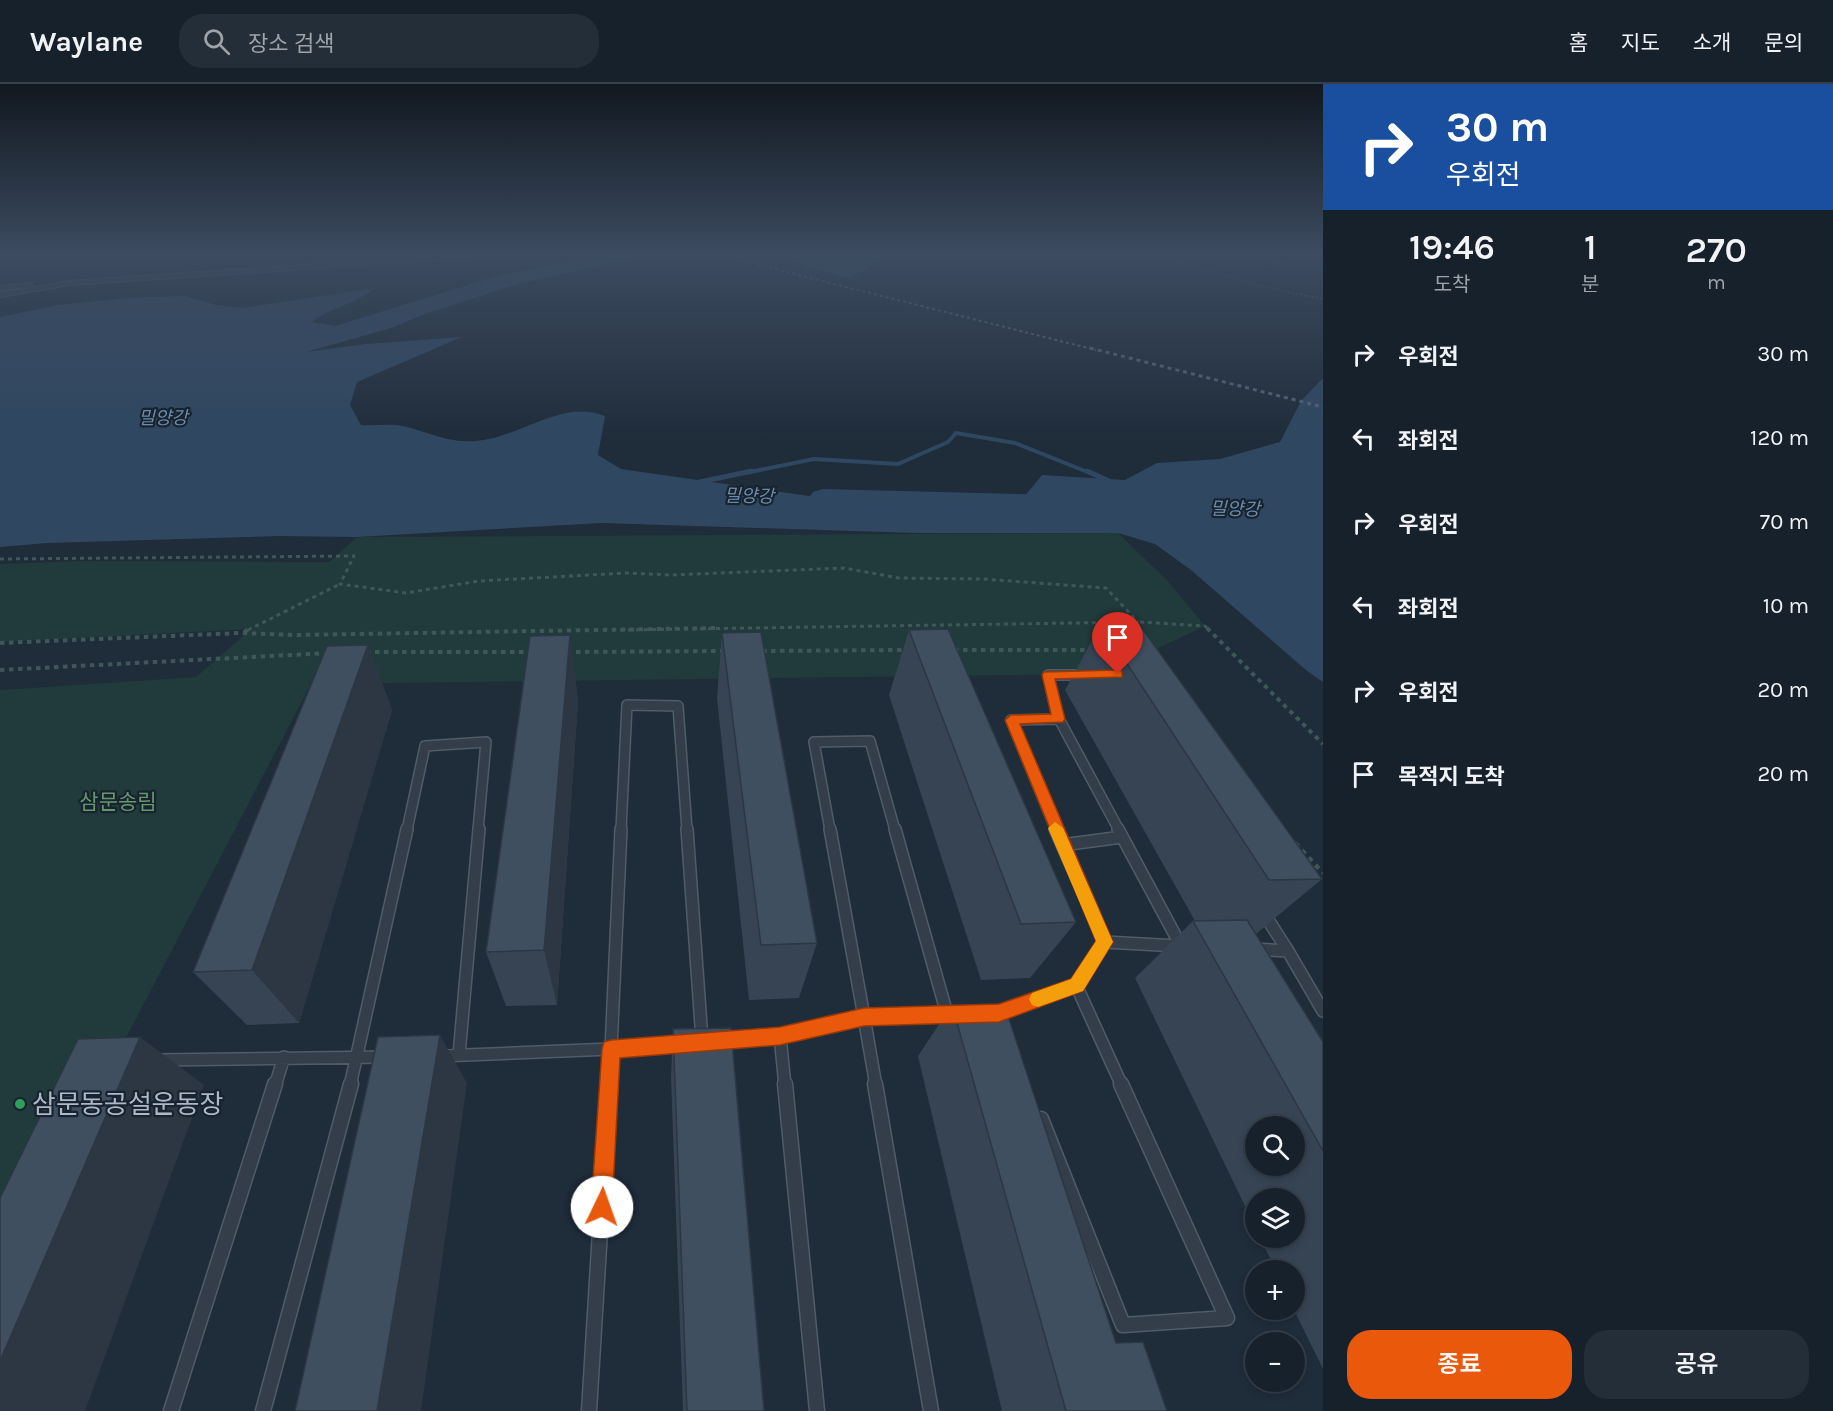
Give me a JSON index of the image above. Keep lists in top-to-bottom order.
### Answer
{
  "water": ["밀양강"],
  "parks": ["삼문송림"],
  "places": ["삼문동공설운동장"],
  "page": {
    "header": "Waylane",
    "search": "장소 검색",
    "nav": [
      "홈",
      "지도",
      "소개",
      "문의"
    ],
    "turn": ["30 m", "우회전"],
    "eta": [
      "19:46",
      "도착",
      "1",
      "분",
      "270",
      "m"
    ],
    "list": [
      {
        "name": "우회전",
        "value": "30 m"
      },
      {
        "name": "좌회전",
        "value": "120 m"
      },
      {
        "name": "우회전",
        "value": "70 m"
      },
      {
        "name": "좌회전",
        "value": "10 m"
      },
      {
        "name": "우회전",
        "value": "20 m"
      },
      {
        "name": "목적지 도착",
        "value": "20 m"
      }
    ],
    "map_buttons": ["+", "−"],
    "buttons": ["종료", "공유"]
  }
}
